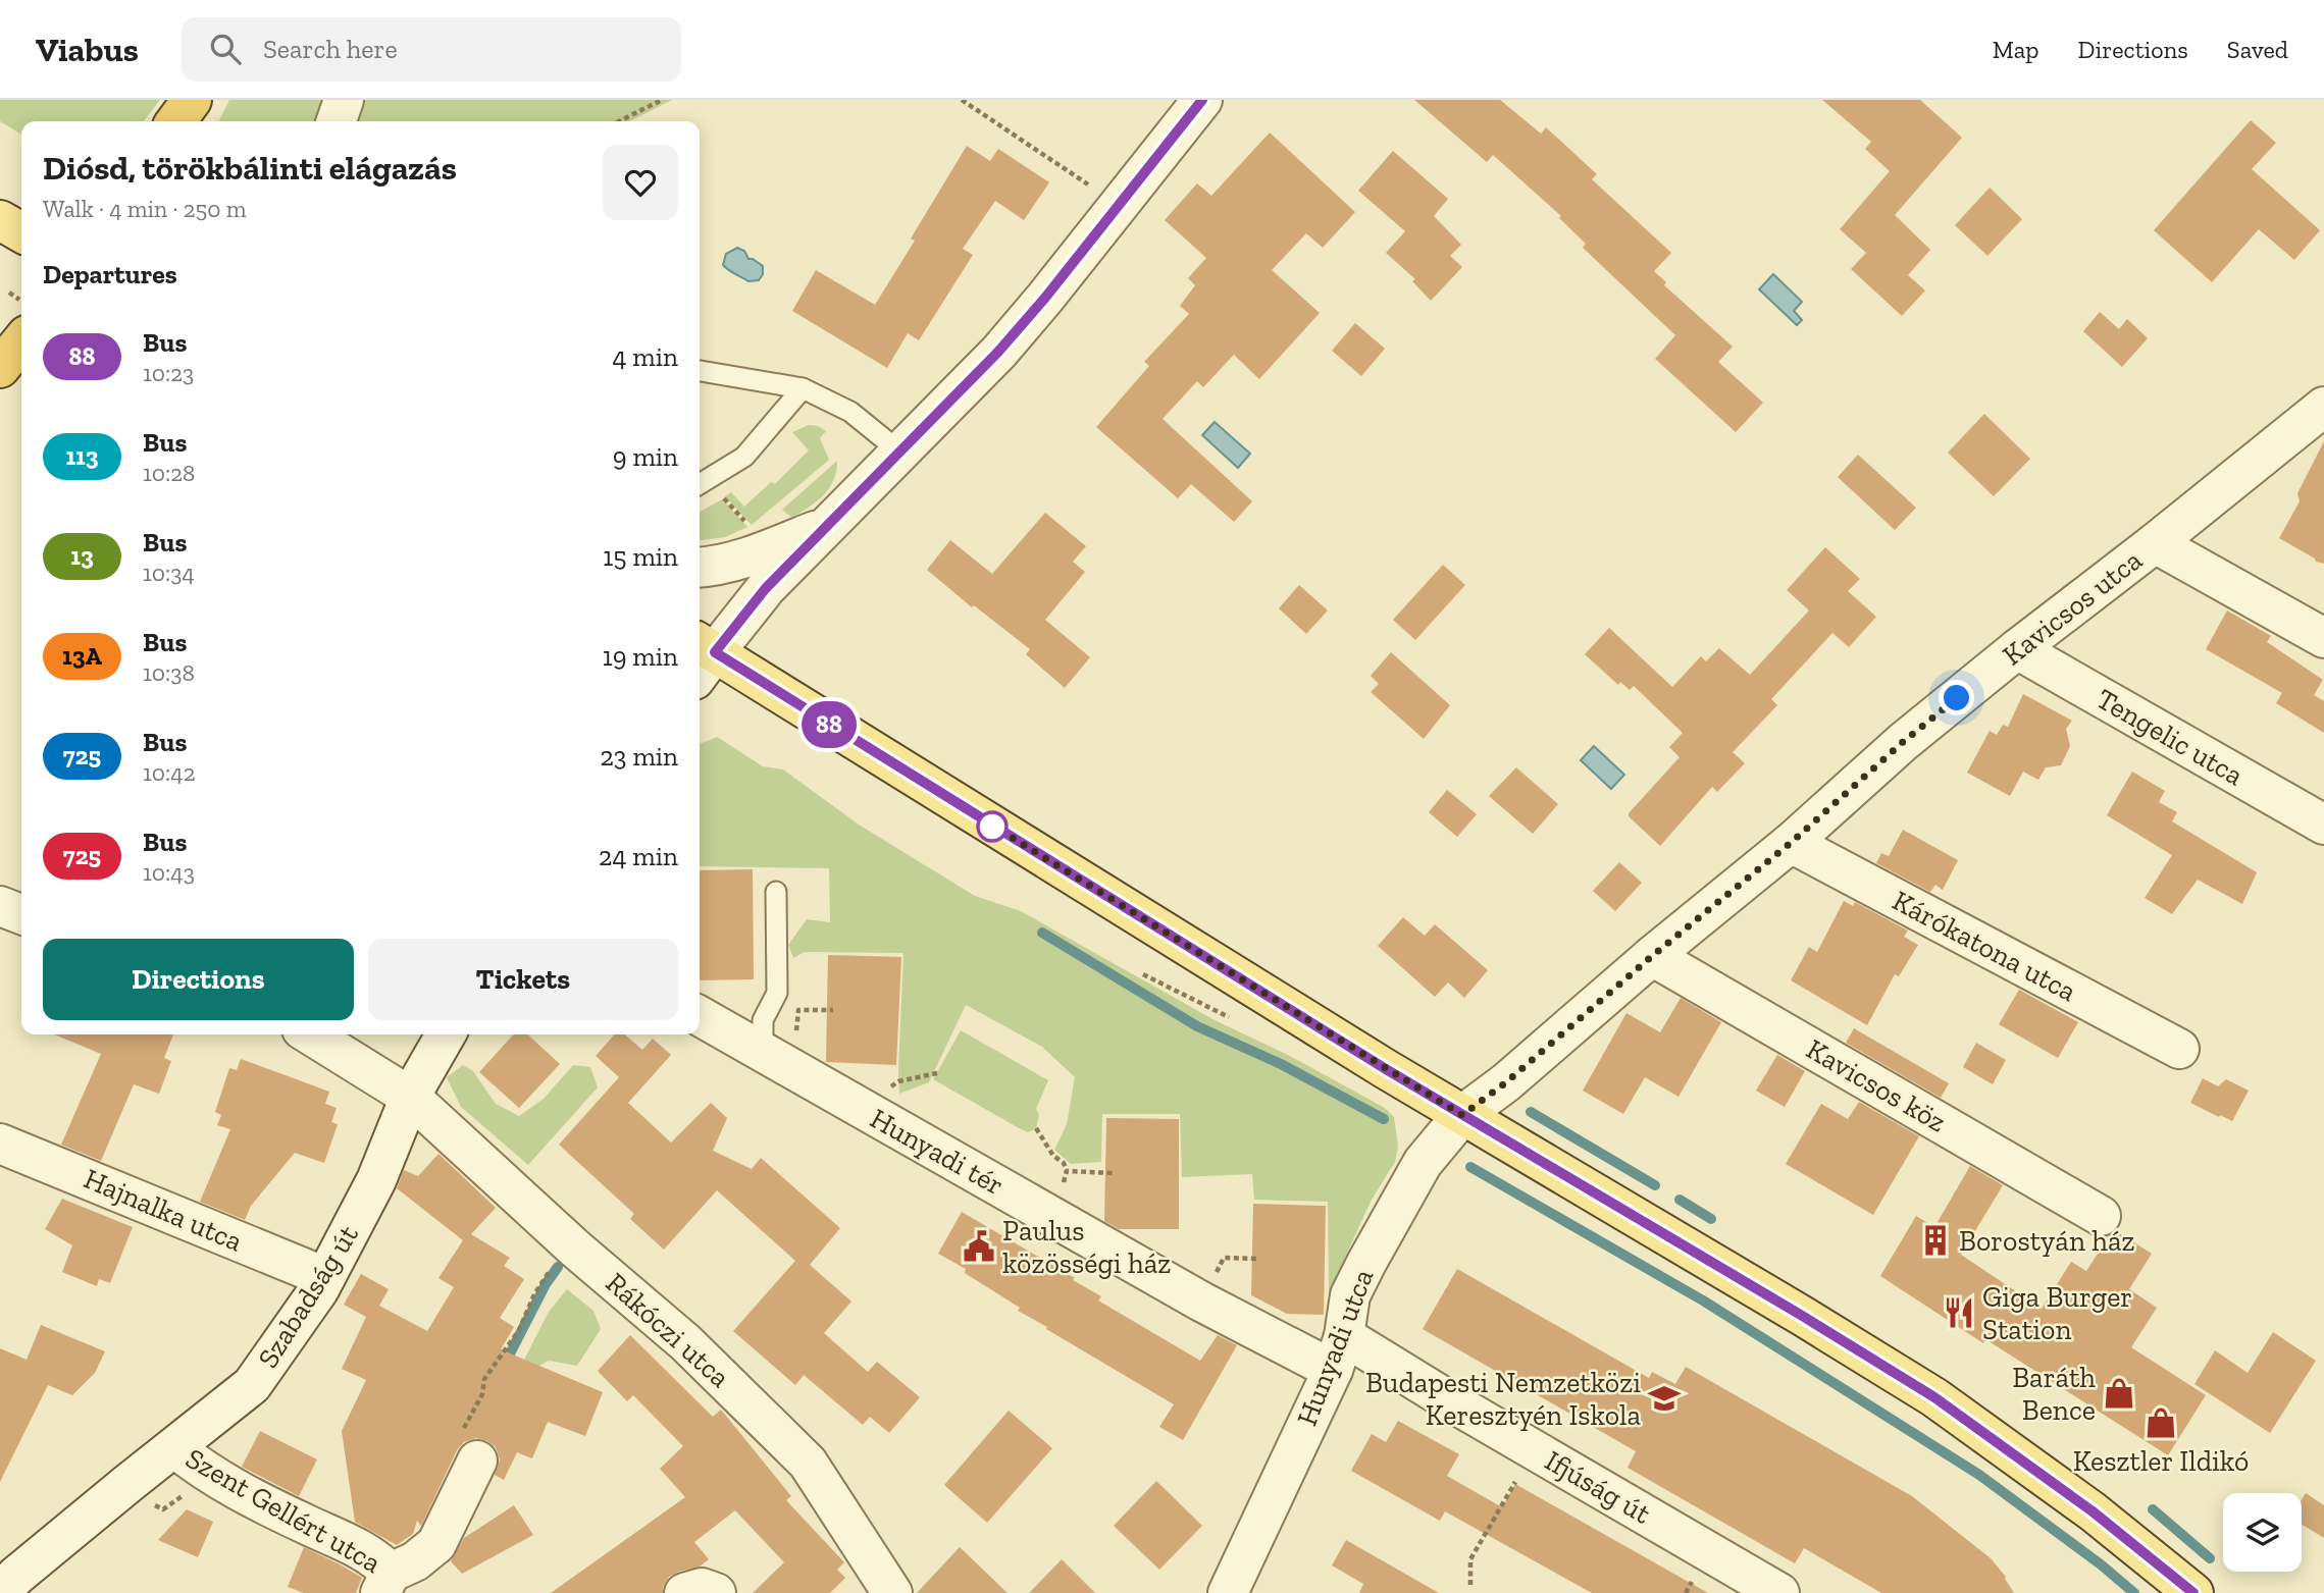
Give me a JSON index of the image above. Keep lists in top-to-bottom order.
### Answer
{
  "streets": {
    "street": [
      "Kavicsos utca",
      "Tengelic utca",
      "Kárókatona utca",
      "Kavicsos köz",
      "Hunyadi tér",
      "Hajnalka utca",
      "Szabadság út",
      "Rákóczi utca",
      "Hunyadi utca",
      "Ifjúság út",
      "Szent Gellért utca"
    ]
  },
  "crossings": [
    ["Kavicsos utca", "Tengelic utca"],
    ["Kavicsos utca", "Kárókatona utca"],
    ["Kavicsos utca", "Kavicsos köz"],
    ["Kavicsos utca", "Hunyadi utca"],
    ["Hunyadi tér", "Hunyadi utca"],
    ["Hunyadi tér", "Ifjúság út"],
    ["Hajnalka utca", "Szabadság út"],
    ["Szabadság út", "Rákóczi utca"],
    ["Szabadság út", "Szent Gellért utca"],
    ["Hunyadi utca", "Ifjúság út"]
  ],
  "places": {
    "building": ["Borostyán ház"],
    "public building": ["Paulus közösségi ház"],
    "restaurant": ["Giga Burger Station"],
    "shop": ["Baráth Bence", "Kesztler Ildikó"],
    "school or university": ["Budapesti Nemzetközi Keresztyén Iskola"]
  },
  "lines": ["bus line 88"],
  "page": {
    "header": "Viabus",
    "search": "Search here",
    "nav": ["Map", "Directions", "Saved"],
    "on_map": "88",
    "heading": [
      ["Diósd, törökbálinti elágazás", "Walk · 4 min · 250 m"],
      "Departures"
    ],
    "list": [
      {
        "mark": "88",
        "name": "Bus",
        "note": "10:23",
        "value": "4 min"
      },
      {
        "mark": "113",
        "name": "Bus",
        "note": "10:28",
        "value": "9 min"
      },
      {
        "mark": "13",
        "name": "Bus",
        "note": "10:34",
        "value": "15 min"
      },
      {
        "mark": "13A",
        "name": "Bus",
        "note": "10:38",
        "value": "19 min"
      },
      {
        "mark": "725",
        "name": "Bus",
        "note": "10:42",
        "value": "23 min"
      },
      {
        "mark": "725",
        "name": "Bus",
        "note": "10:43",
        "value": "24 min"
      }
    ],
    "buttons": ["Directions", "Tickets"]
  }
}
